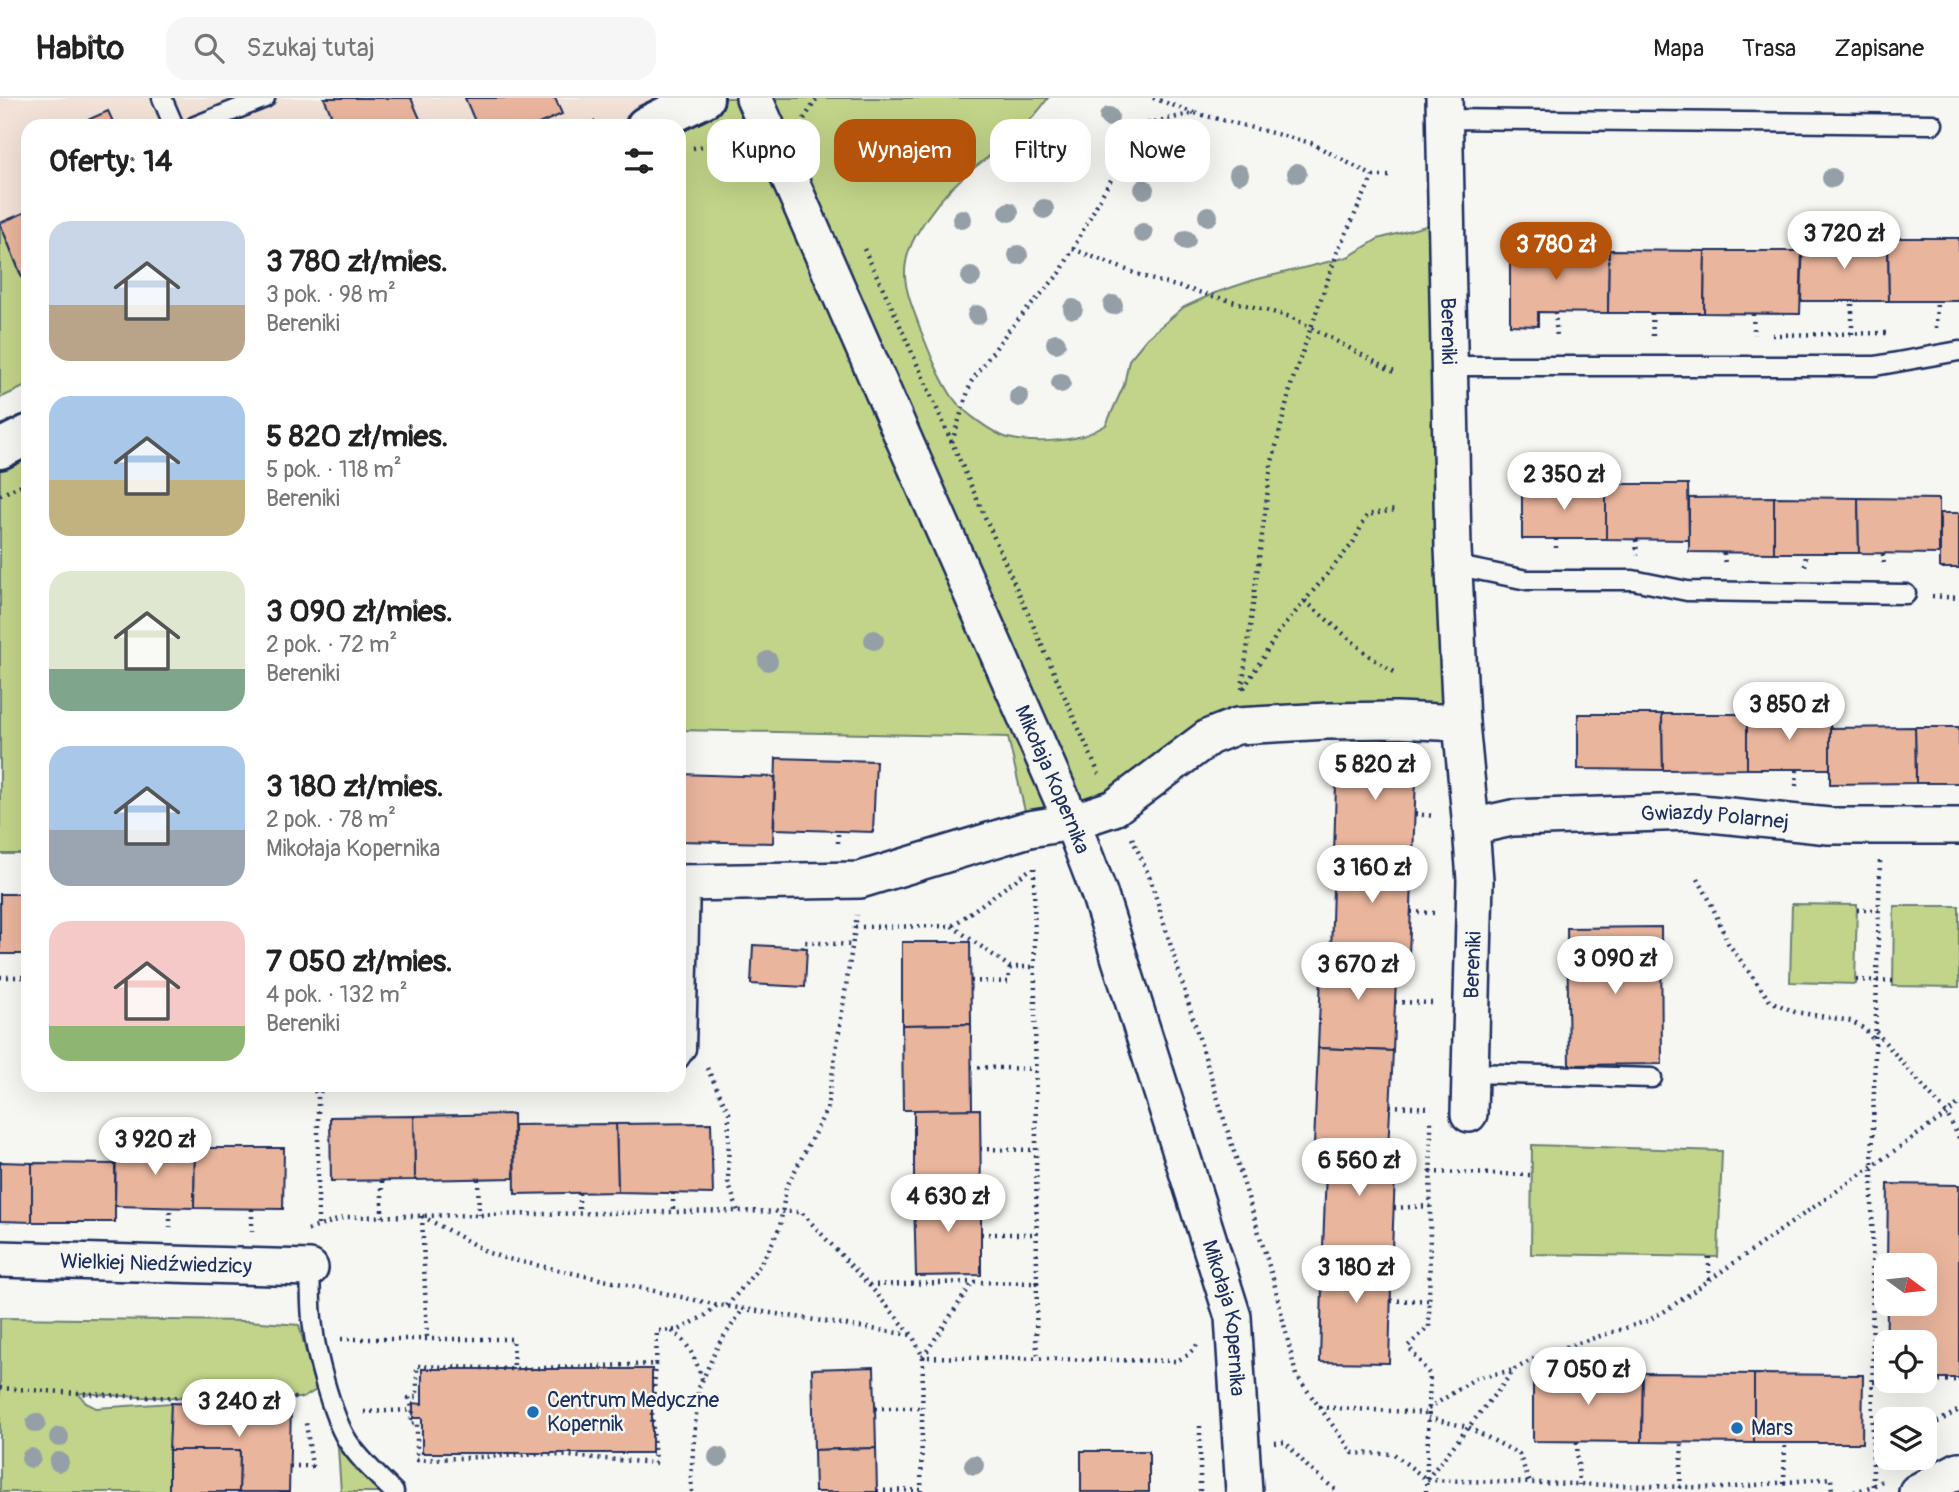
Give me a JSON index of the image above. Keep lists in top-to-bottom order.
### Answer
{
  "streets": {
    "street": [
      "Bereniki",
      "Mikołaja Kopernika",
      "Gwiazdy Polarnej",
      "Wielkiej Niedźwiedzicy"
    ]
  },
  "crossings": [
    ["Bereniki", "Gwiazdy Polarnej"]
  ],
  "places": ["Centrum Medyczne Kopernik", "Mars"],
  "north": "right",
  "page": {
    "header": "Habito",
    "search": "Szukaj tutaj",
    "nav": ["Mapa", "Trasa", "Zapisane"],
    "chip": [
      "Kupno",
      "Wynajem",
      "Filtry",
      "Nowe"
    ],
    "heading": "Oferty: 14",
    "list": [
      {
        "name": "3 780 zł/mies.",
        "note": "3 pok. · 98 m² · Bereniki"
      },
      {
        "name": "5 820 zł/mies.",
        "note": "5 pok. · 118 m² · Bereniki"
      },
      {
        "name": "3 090 zł/mies.",
        "note": "2 pok. · 72 m² · Bereniki"
      },
      {
        "name": "3 180 zł/mies.",
        "note": "2 pok. · 78 m² · Mikołaja Kopernika"
      },
      {
        "name": "7 050 zł/mies.",
        "note": "4 pok. · 132 m² · Bereniki"
      }
    ],
    "price": [
      "3 720 zł",
      "3 780 zł",
      "2 350 zł",
      "3 850 zł",
      "5 820 zł",
      "3 160 zł",
      "3 090 zł",
      "3 670 zł",
      "3 920 zł",
      "6 560 zł",
      "4 630 zł",
      "3 180 zł",
      "7 050 zł",
      "3 240 zł"
    ]
  }
}
